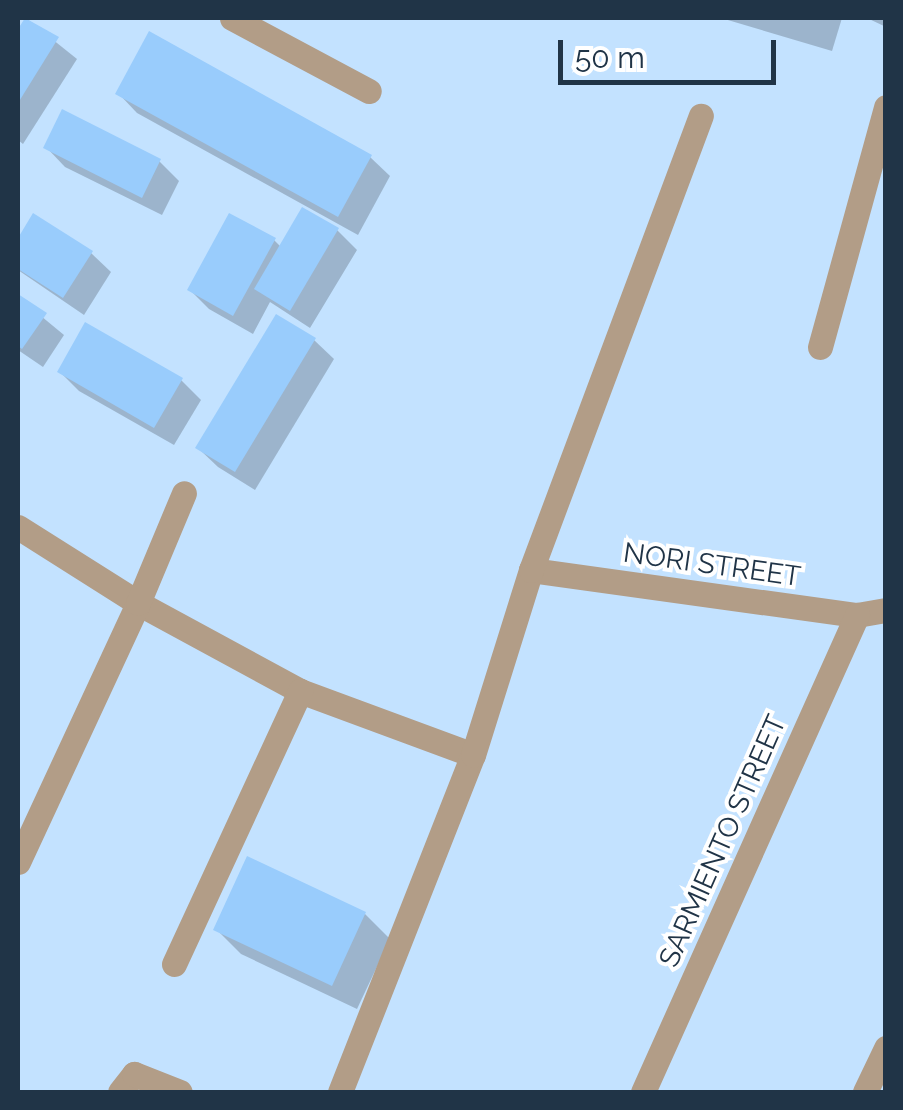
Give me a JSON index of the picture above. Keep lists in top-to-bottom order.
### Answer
{
  "streets": {
    "street": ["NORI STREET", "SARMIENTO STREET"]
  },
  "crossings": [
    ["NORI STREET", "SARMIENTO STREET"]
  ],
  "scale_bar": "50 m"
}
